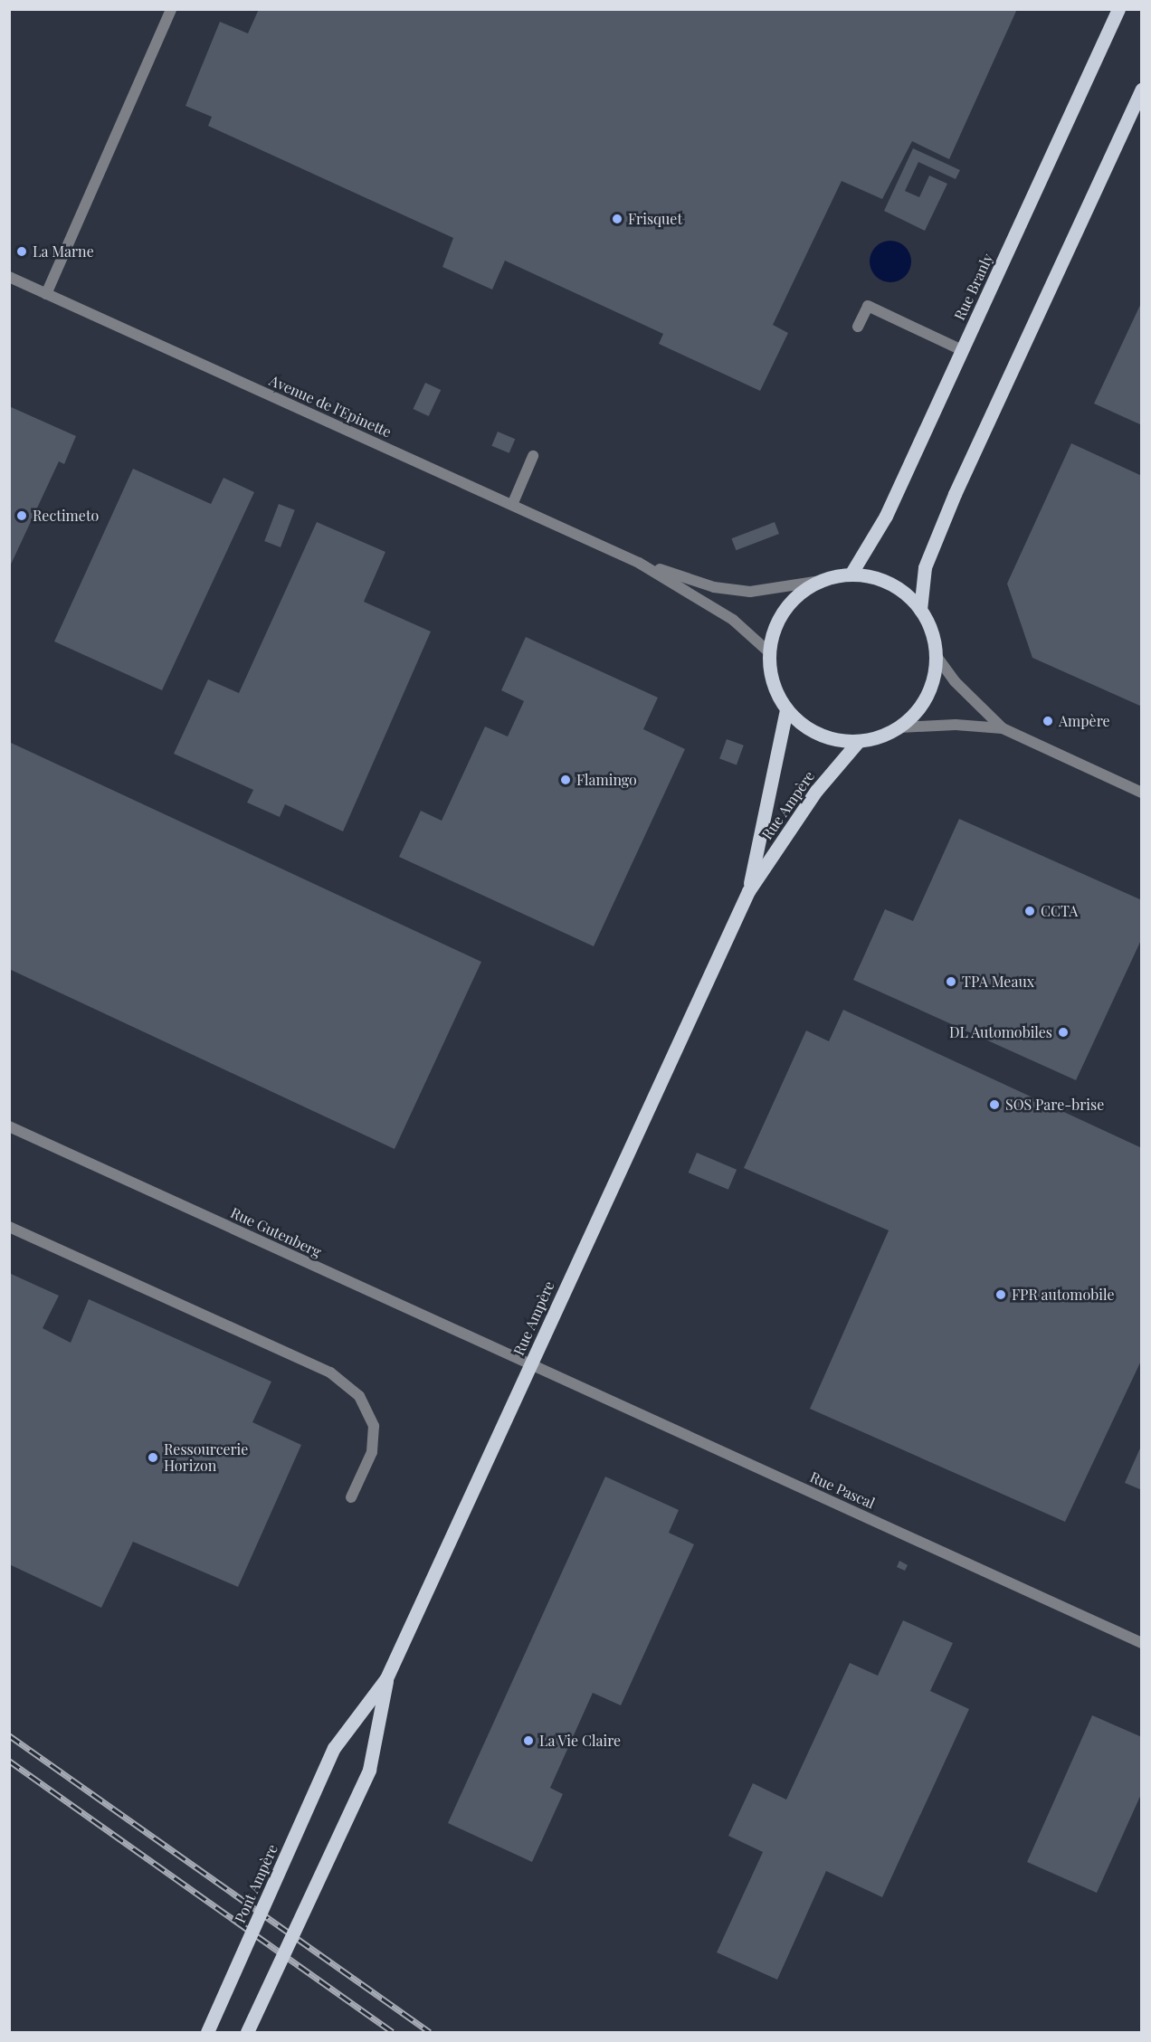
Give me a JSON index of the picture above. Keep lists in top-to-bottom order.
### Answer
{
  "streets": {
    "main road": ["Rue Branly", "Rue Ampère", "Pont Ampère"],
    "street": ["Avenue de l'Epinette", "Rue Gutenberg", "Rue Pascal"]
  },
  "crossings": [
    ["Rue Branly", "Avenue de l'Epinette"],
    ["Rue Branly", "Rue Ampère"],
    ["Avenue de l'Epinette", "Rue Ampère"],
    ["Rue Ampère", "Rue Gutenberg"],
    ["Rue Ampère", "Rue Pascal"],
    ["Rue Ampère", "Pont Ampère"],
    ["Rue Gutenberg", "Rue Pascal"]
  ],
  "places": [
    "Frisquet",
    "La Marne",
    "Rectimeto",
    "Ampère",
    "Flamingo",
    "CCTA",
    "TPA Meaux",
    "DL Automobiles",
    "SOS Pare-brise",
    "FPR automobile",
    "Ressourcerie Horizon",
    "La Vie Claire"
  ]
}
